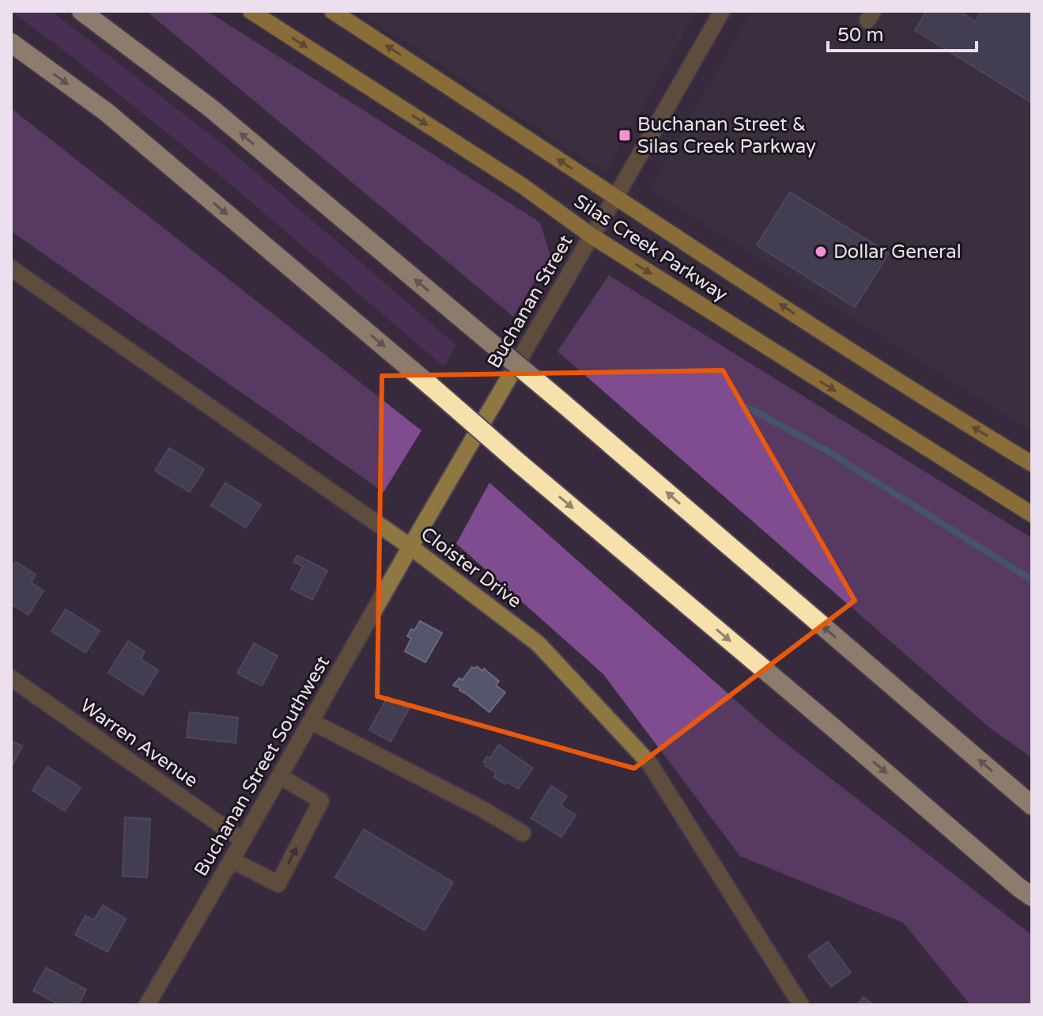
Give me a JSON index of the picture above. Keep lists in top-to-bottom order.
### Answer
{
  "streets": {
    "main road": ["Silas Creek Parkway"],
    "street": [
      "Buchanan Street",
      "Cloister Drive",
      "Warren Avenue",
      "Buchanan Street Southwest"
    ]
  },
  "crossings": [
    ["Silas Creek Parkway", "Buchanan Street"],
    ["Buchanan Street", "Cloister Drive"],
    ["Buchanan Street", "Buchanan Street Southwest"],
    ["Cloister Drive", "Buchanan Street Southwest"],
    ["Warren Avenue", "Buchanan Street Southwest"]
  ],
  "places": {
    "transit": ["Buchanan Street & Silas Creek Parkway"],
    "other": ["Dollar General"]
  },
  "scale_bar": "50 m"
}
